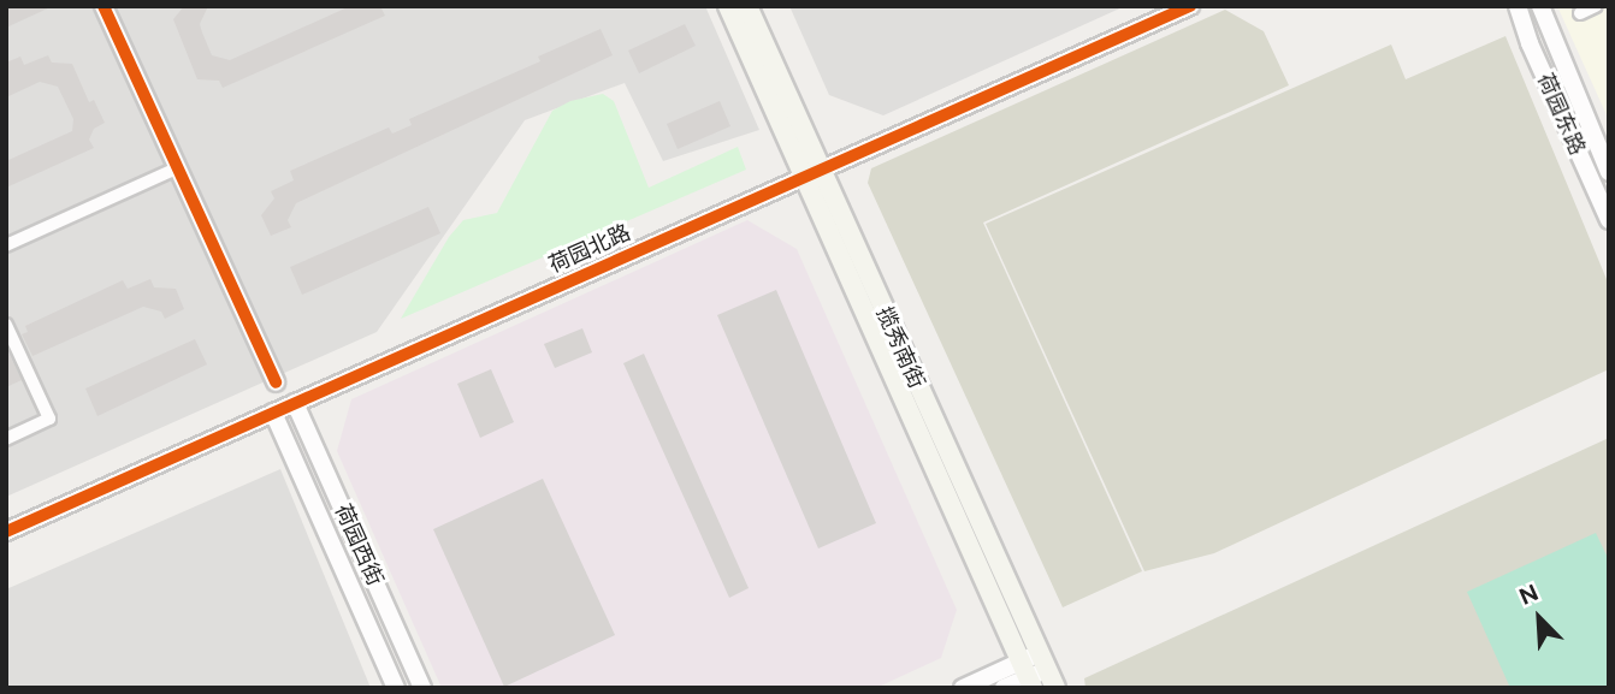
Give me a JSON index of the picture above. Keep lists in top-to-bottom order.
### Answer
{
  "streets": {
    "main road": ["揽秀南街"],
    "street": ["荷园东路", "荷园北路", "荷园西街"]
  },
  "crossings": [
    ["荷园北路", "揽秀南街"],
    ["荷园北路", "荷园西街"]
  ],
  "north": "top left"
}
